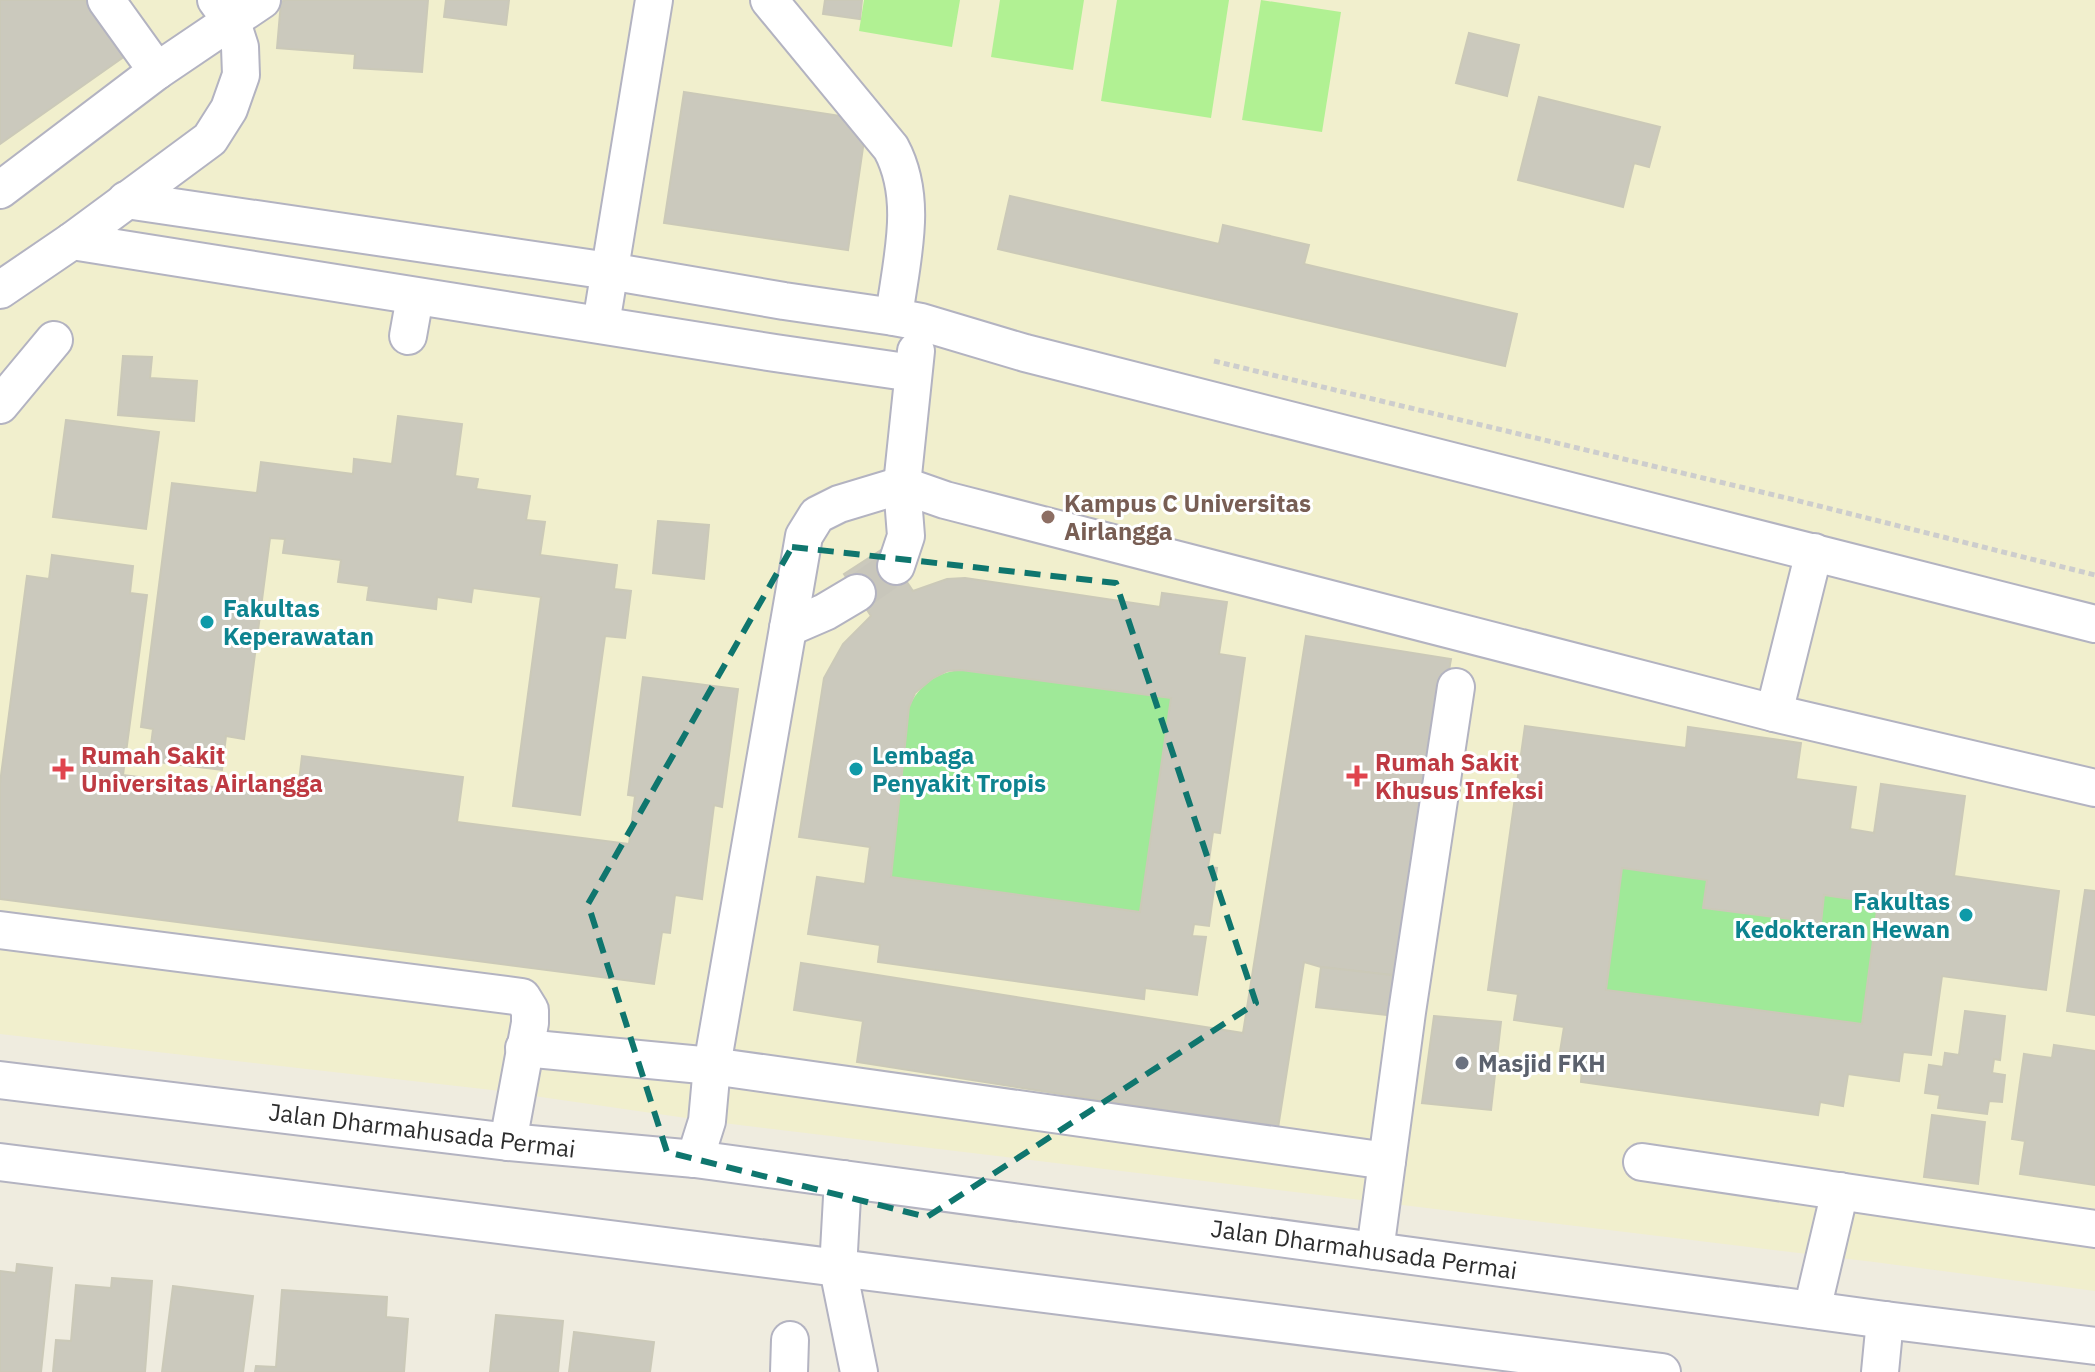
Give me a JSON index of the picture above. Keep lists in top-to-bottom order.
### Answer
{
  "streets": {
    "street": ["Jalan Dharmahusada Permai"]
  },
  "places": {
    "other": [
      "Kampus C Universitas Airlangga",
      "Fakultas Keperawatan",
      "Lembaga Penyakit Tropis",
      "Fakultas Kedokteran Hewan",
      "Masjid FKH"
    ],
    "health": ["Rumah Sakit Universitas Airlangga", "Rumah Sakit Khusus Infeksi"]
  }
}
